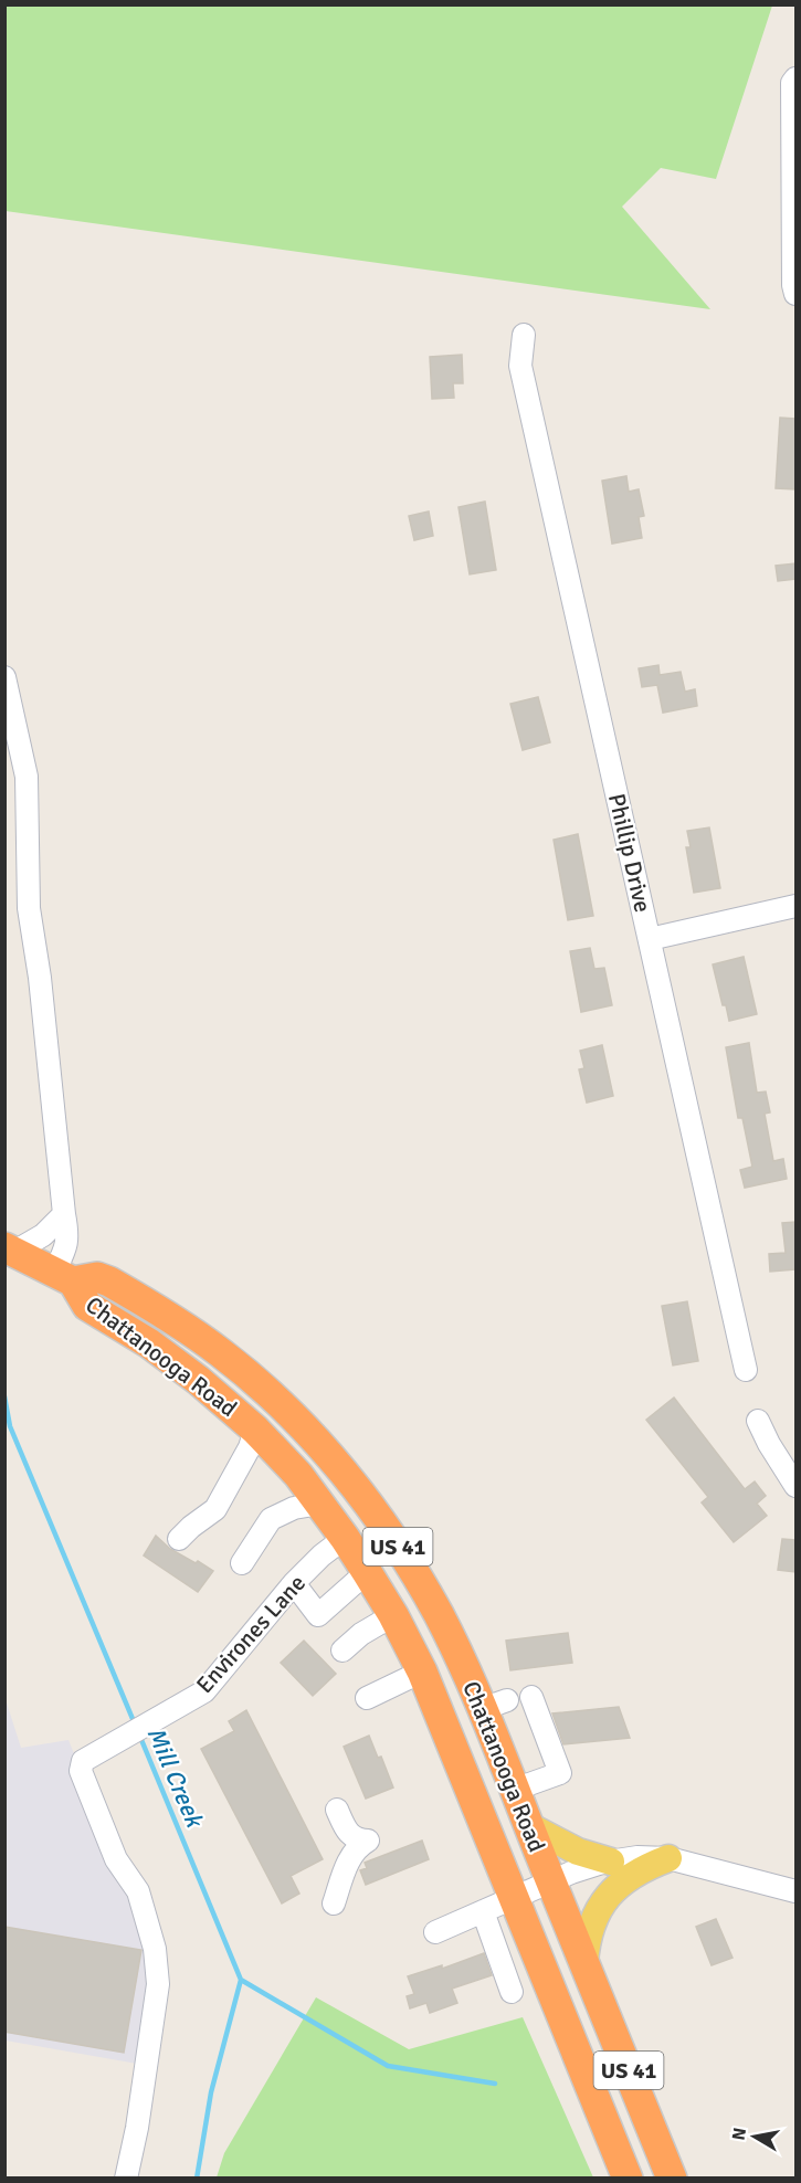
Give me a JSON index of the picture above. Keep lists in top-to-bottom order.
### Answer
{
  "streets": {
    "highway": ["Chattanooga Road", "US 41"],
    "street": ["Phillip Drive", "Environes Lane"]
  },
  "crossings": [
    ["Chattanooga Road", "US 41"],
    ["Chattanooga Road", "Environes Lane"]
  ],
  "water": ["Mill Creek"],
  "north": "left"
}
